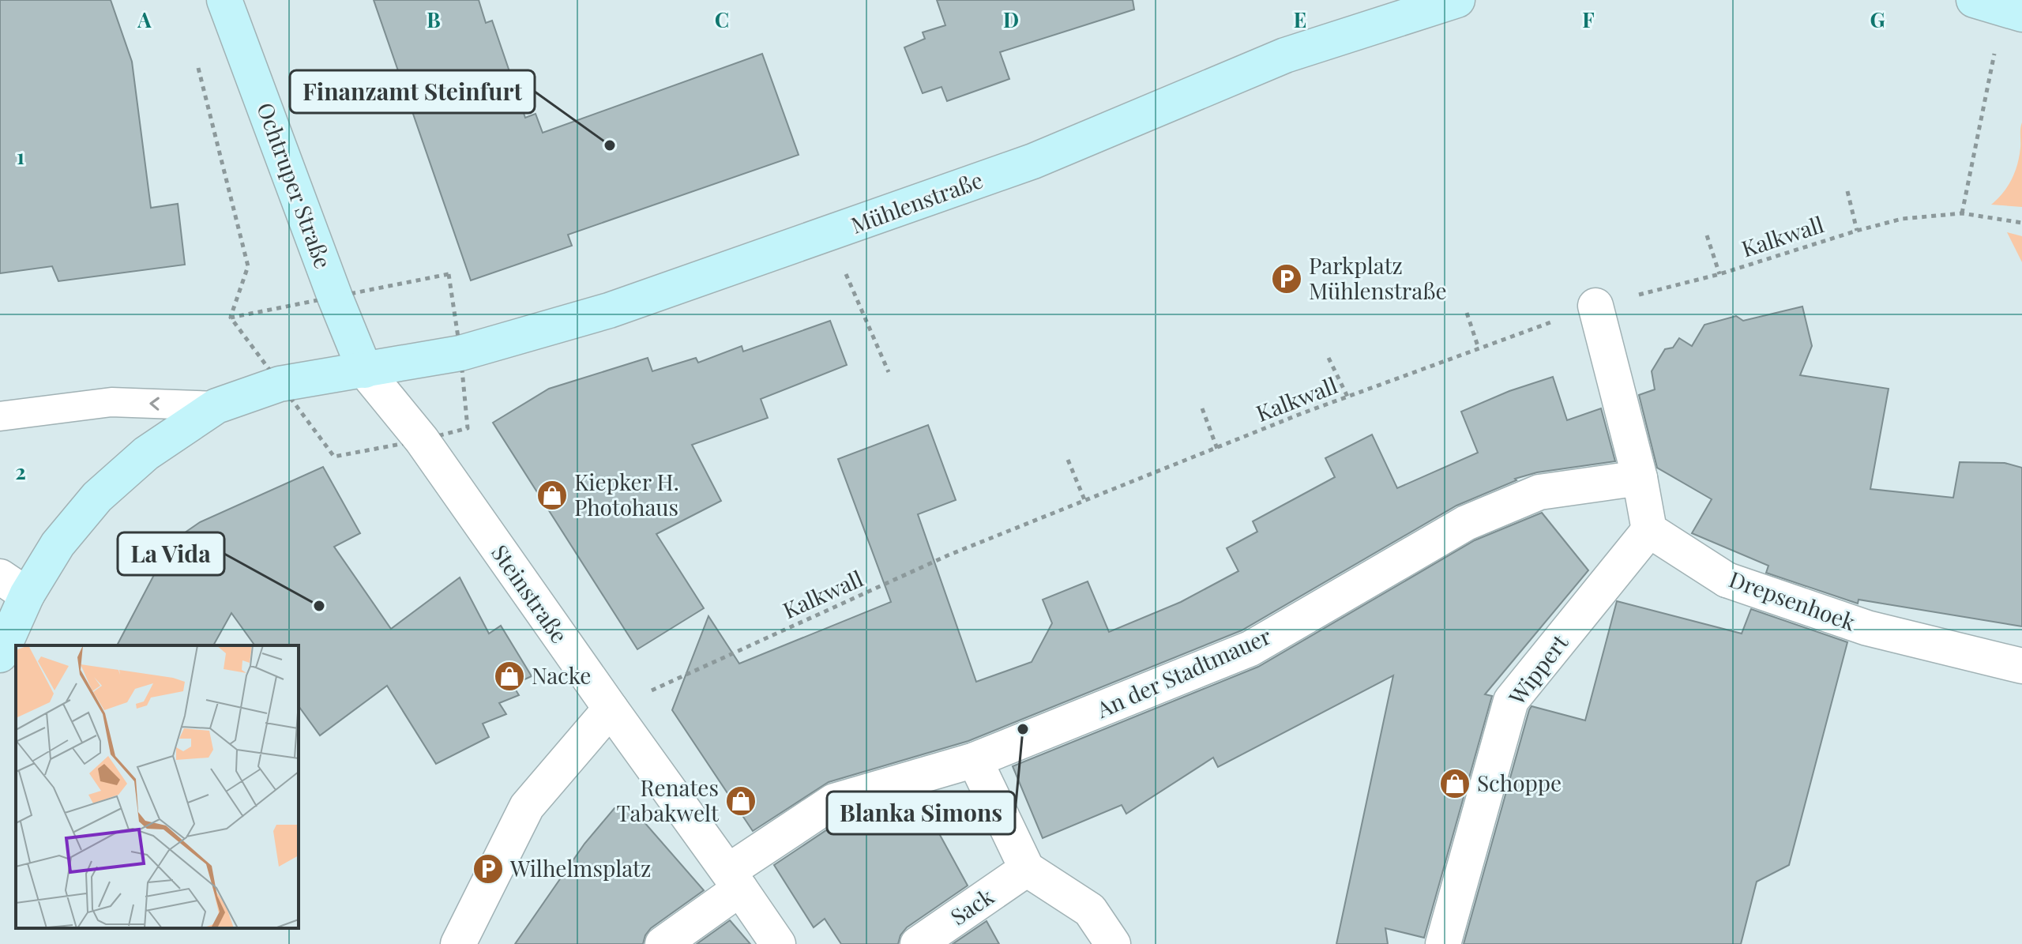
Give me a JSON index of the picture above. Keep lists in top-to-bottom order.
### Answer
{
  "streets": {
    "main road": ["Ochtruper Straße", "Mühlenstraße"],
    "street": [
      "Steinstraße",
      "Drepsenhoek",
      "Wippert",
      "An der Stadtmauer",
      "Sack"
    ],
    "path": ["Kalkwall"]
  },
  "crossings": [
    ["Ochtruper Straße", "Mühlenstraße"],
    ["Ochtruper Straße", "Steinstraße"],
    ["Mühlenstraße", "Steinstraße"],
    ["Kalkwall", "Steinstraße"],
    ["Steinstraße", "An der Stadtmauer"],
    ["Drepsenhoek", "Wippert"]
  ],
  "places": {
    "other": ["Finanzamt Steinfurt", "La Vida", "Blanka Simons"],
    "parking": ["Parkplatz Mühlenstraße", "Wilhelmsplatz"],
    "shop": [
      "Kiepker H. Photohaus",
      "Nacke",
      "Schoppe",
      "Renates Tabakwelt"
    ]
  },
  "grid": {
    "columns": [
      "A",
      "B",
      "C",
      "D",
      "E",
      "F",
      "G"
    ],
    "rows": ["1", "2"]
  }
}
